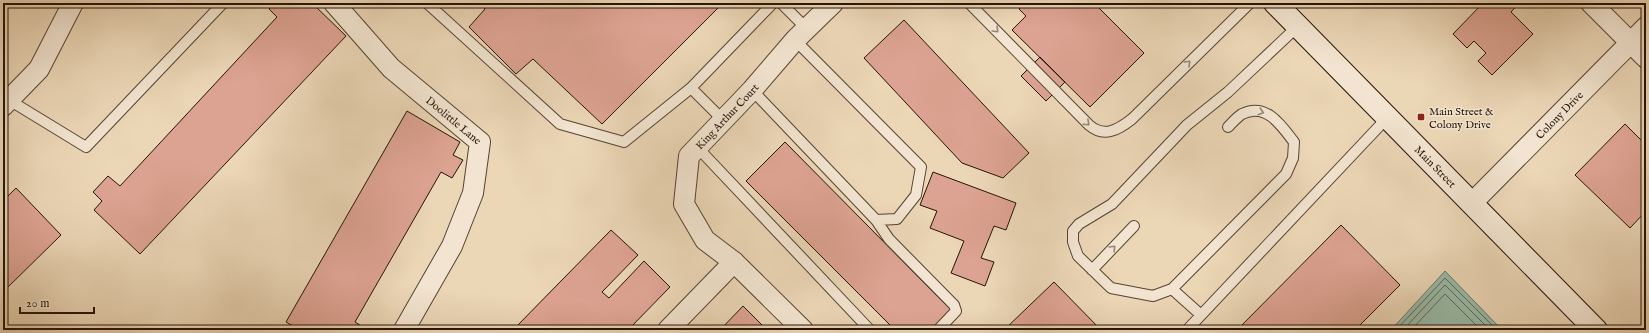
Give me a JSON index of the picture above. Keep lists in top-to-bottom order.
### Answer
{
  "streets": {
    "main road": ["Main Street"],
    "street": ["Colony Drive", "King Arthur Court", "Doolittle Lane"]
  },
  "crossings": [
    ["Colony Drive", "Main Street"]
  ],
  "places": {
    "transit": ["Main Street & Colony Drive"]
  },
  "scale_bar": "20 m"
}
